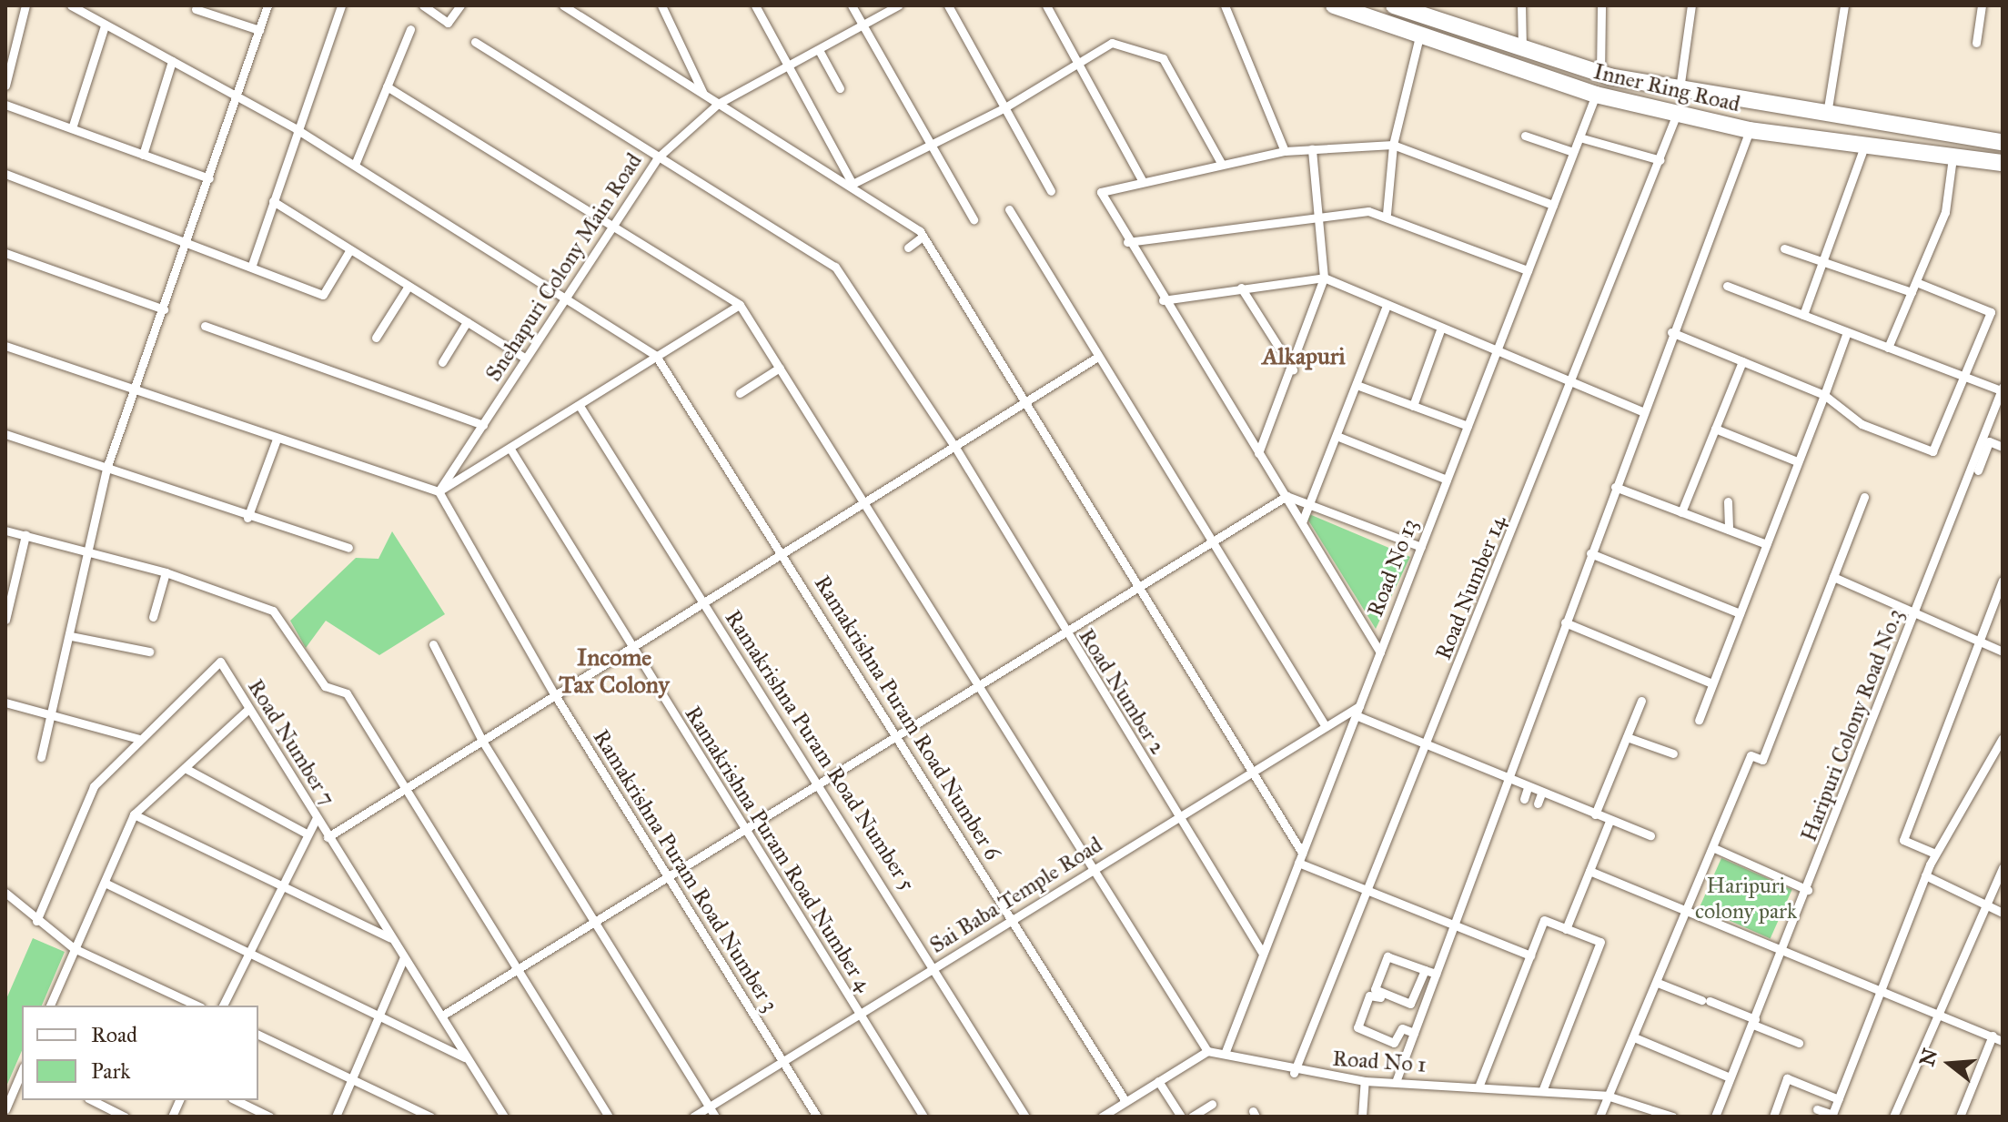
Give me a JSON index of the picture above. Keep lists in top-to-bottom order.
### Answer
{
  "streets": {
    "highway": ["Inner Ring Road"],
    "street": [
      "Snehapuri Colony Main Road",
      "Road No 13",
      "Road Number 14",
      "Road Number 2",
      "Ramakrishna Puram Road Number 6",
      "Haripuri Colony Road No.3",
      "Road Number 7",
      "Ramakrishna Puram Road Number 5",
      "Ramakrishna Puram Road Number 4",
      "Ramakrishna Puram Road Number 3",
      "Sai Baba Temple Road",
      "Road No 1"
    ]
  },
  "crossings": [
    ["Inner Ring Road", "Road No 13"],
    ["Inner Ring Road", "Road Number 14"],
    ["Snehapuri Colony Main Road", "Road Number 2"],
    ["Snehapuri Colony Main Road", "Ramakrishna Puram Road Number 3"],
    ["Road No 13", "Road Number 2"],
    ["Road No 13", "Sai Baba Temple Road"],
    ["Road No 13", "Road No 1"],
    ["Road Number 14", "Road No 1"],
    ["Road Number 2", "Sai Baba Temple Road"],
    ["Ramakrishna Puram Road Number 6", "Sai Baba Temple Road"],
    ["Ramakrishna Puram Road Number 5", "Sai Baba Temple Road"],
    ["Ramakrishna Puram Road Number 4", "Sai Baba Temple Road"],
    ["Ramakrishna Puram Road Number 3", "Sai Baba Temple Road"]
  ],
  "districts": ["Alkapuri", "Income Tax Colony"],
  "parks": ["Haripuri colony park"],
  "legend": ["Road", "Park"],
  "north": "left"
}
